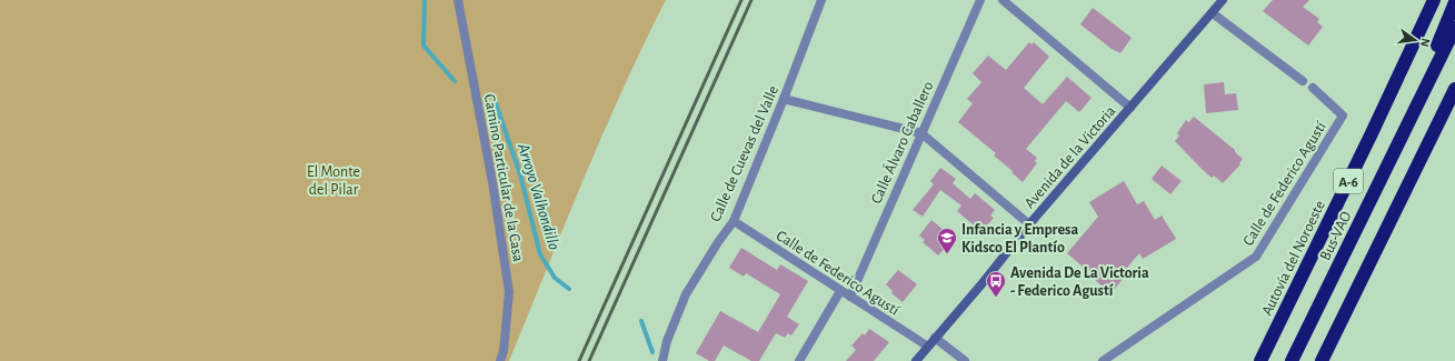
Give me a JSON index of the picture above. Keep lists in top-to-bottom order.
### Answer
{
  "streets": {
    "highway": ["A-6", "Bus-VAO", "Autovía del Noroeste"],
    "street": [
      "Calle Álvaro Caballero",
      "Calle de Cuevas del Valle",
      "Avenida de la Victoria",
      "Camino Particular de la Casa",
      "Calle de Federico Agustí"
    ]
  },
  "crossings": [
    ["Calle Álvaro Caballero", "Calle de Federico Agustí"],
    ["Calle de Cuevas del Valle", "Calle de Federico Agustí"],
    ["Avenida de la Victoria", "Calle de Federico Agustí"]
  ],
  "water": ["Arroyo Valhondillo"],
  "parks": ["El Monte del Pilar"],
  "places": {
    "school or university": ["Infancia y Empresa Kidsco El Plantío"],
    "bus stop": ["Avenida De La Victoria - Federico Agustí"]
  },
  "north": "right"
}
